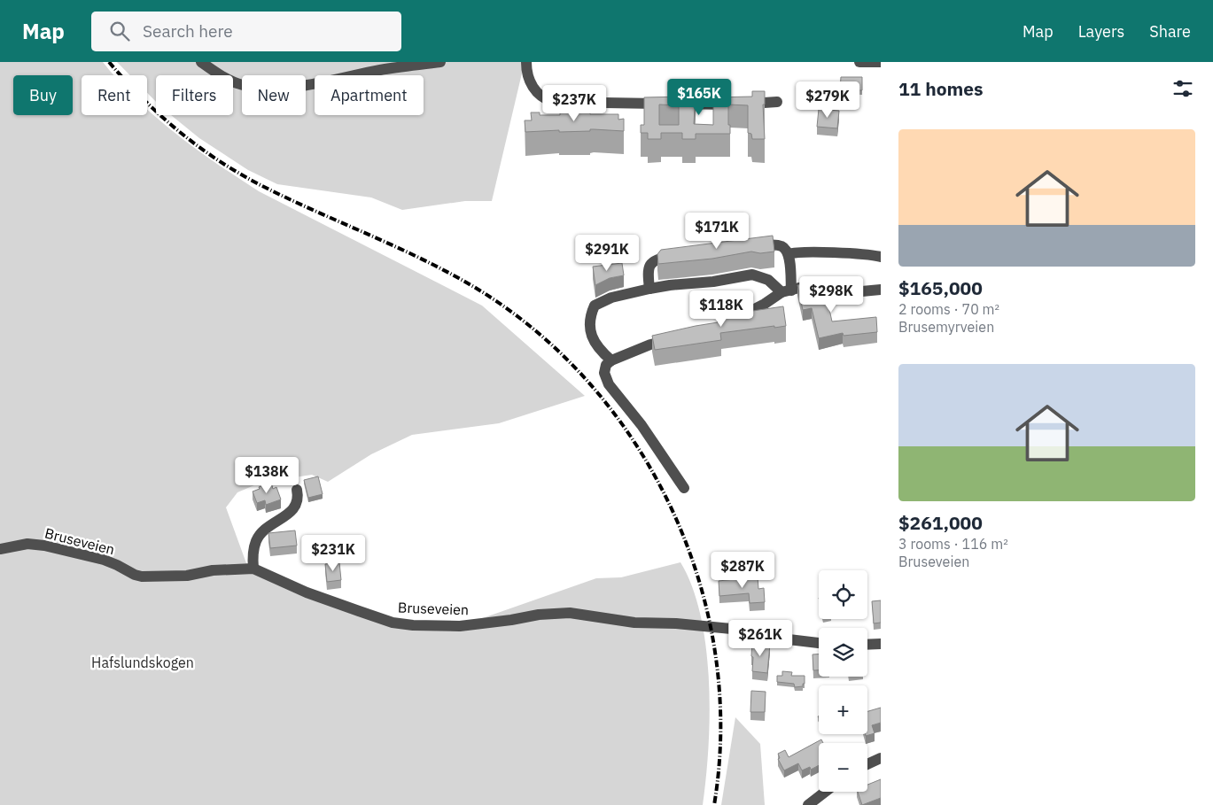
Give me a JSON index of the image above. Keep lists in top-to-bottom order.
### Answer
{
  "streets": {
    "street": ["Bruseveien"]
  },
  "parks": ["Hafslundskogen"],
  "page": {
    "header": "Map",
    "search": "Search here",
    "nav": ["Map", "Layers", "Share"],
    "heading": "11 homes",
    "chip": [
      "Buy",
      "Rent",
      "Filters",
      "New",
      "Apartment"
    ],
    "price": [
      "$165K",
      "$279K",
      "$237K",
      "$171K",
      "$291K",
      "$298K",
      "$118K",
      "$138K",
      "$231K",
      "$287K",
      "$261K"
    ],
    "list": [
      {
        "name": "$165,000",
        "note": "2 rooms · 70 m² · Brusemyrveien"
      },
      {
        "name": "$261,000",
        "note": "3 rooms · 116 m² · Bruseveien"
      }
    ],
    "map_buttons": ["+", "−"]
  }
}
